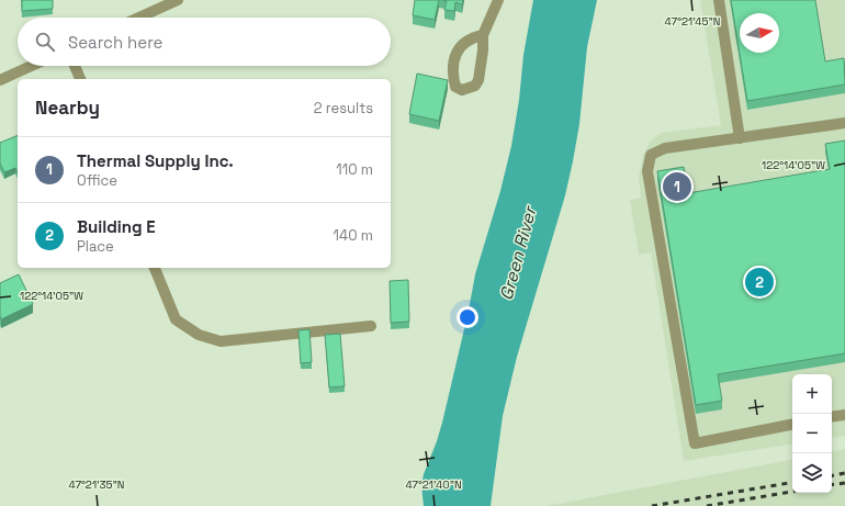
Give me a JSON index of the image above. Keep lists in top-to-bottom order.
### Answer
{
  "water": ["Green River"],
  "north": "right",
  "page": {
    "search": "Search here",
    "heading": ["Nearby", "2 results"],
    "list": [
      {
        "mark": "1",
        "name": "Thermal Supply Inc.",
        "note": "Office",
        "value": "110 m"
      },
      {
        "mark": "2",
        "name": "Building E",
        "note": "Place",
        "value": "140 m"
      }
    ],
    "pins": ["1", "2"],
    "map_buttons": ["+", "−"]
  },
  "coordinates": [
    "47°21'45\"N",
    "122°14'05\"W",
    "47°21'35\"N",
    "47°21'40\"N"
  ]
}
